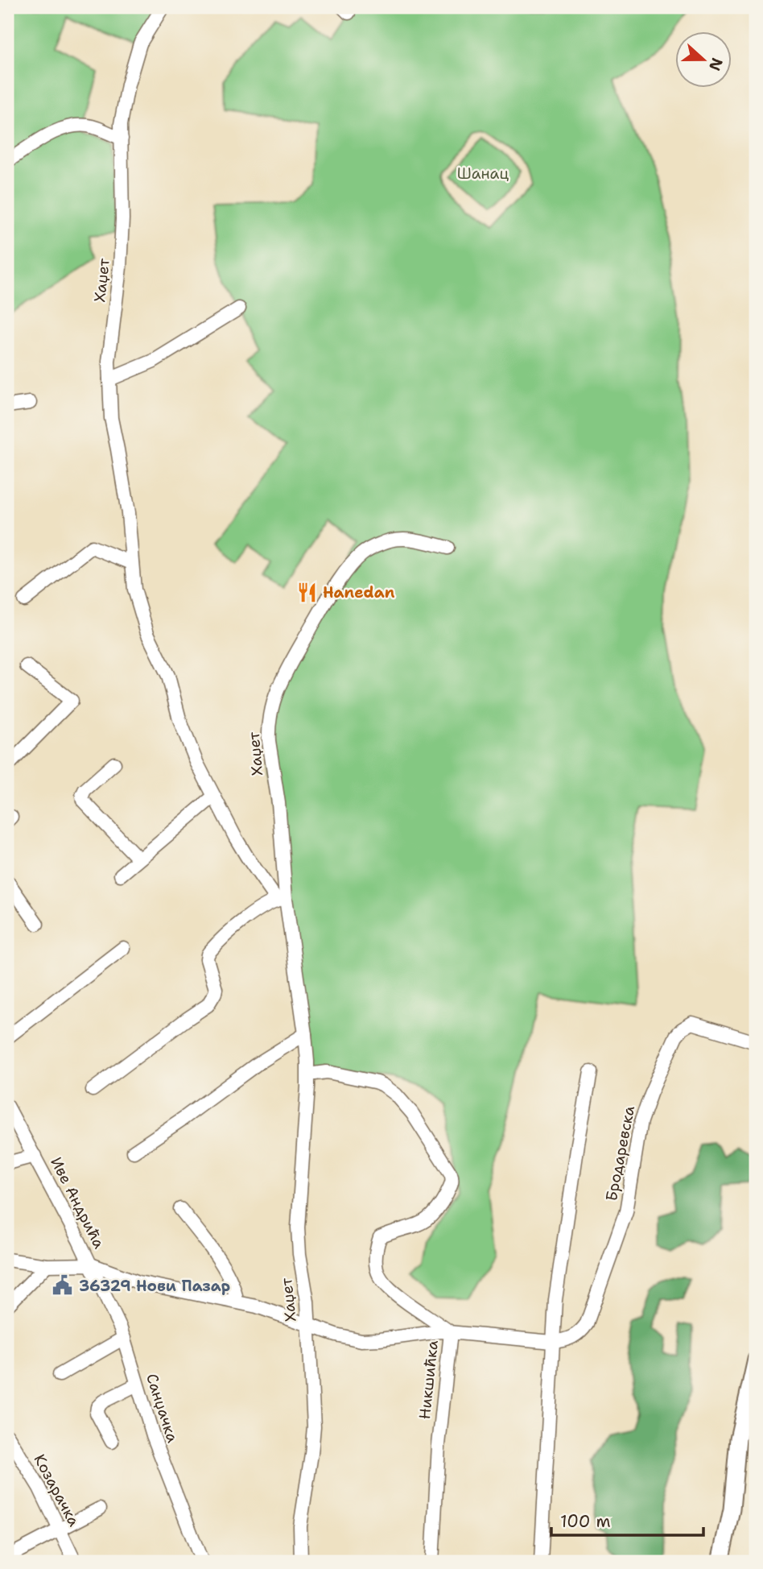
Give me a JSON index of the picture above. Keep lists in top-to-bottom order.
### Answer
{
  "streets": {
    "street": [
      "Хаџет",
      "Бродаревска",
      "Иве Андрића",
      "Никшићка",
      "Санџачка",
      "Козарачка"
    ]
  },
  "crossings": [
    ["Хаџет", "Бродаревска"],
    ["Хаџет", "Никшићка"],
    ["Бродаревска", "Иве Андрића"],
    ["Бродаревска", "Никшићка"],
    ["Бродаревска", "Санџачка"],
    ["Иве Андрића", "Санџачка"]
  ],
  "parks": ["Шанац"],
  "places": {
    "restaurant": ["Hanedan"],
    "public building": ["36329 Нови Пазар"]
  },
  "scale_bar": "100 m",
  "north": "right"
}
